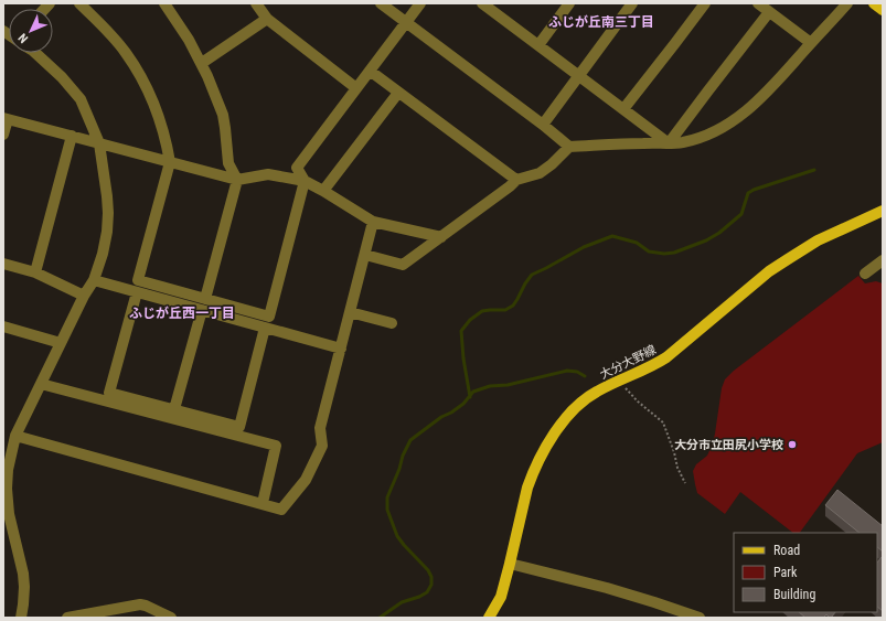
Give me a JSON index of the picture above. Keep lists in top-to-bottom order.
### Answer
{
  "streets": {
    "main road": ["大分大野線"]
  },
  "districts": ["ふじが丘南三丁目", "ふじが丘西一丁目"],
  "places": ["大分市立田尻小学校"],
  "legend": ["Road", "Park", "Building"],
  "north": "bottom left"
}
